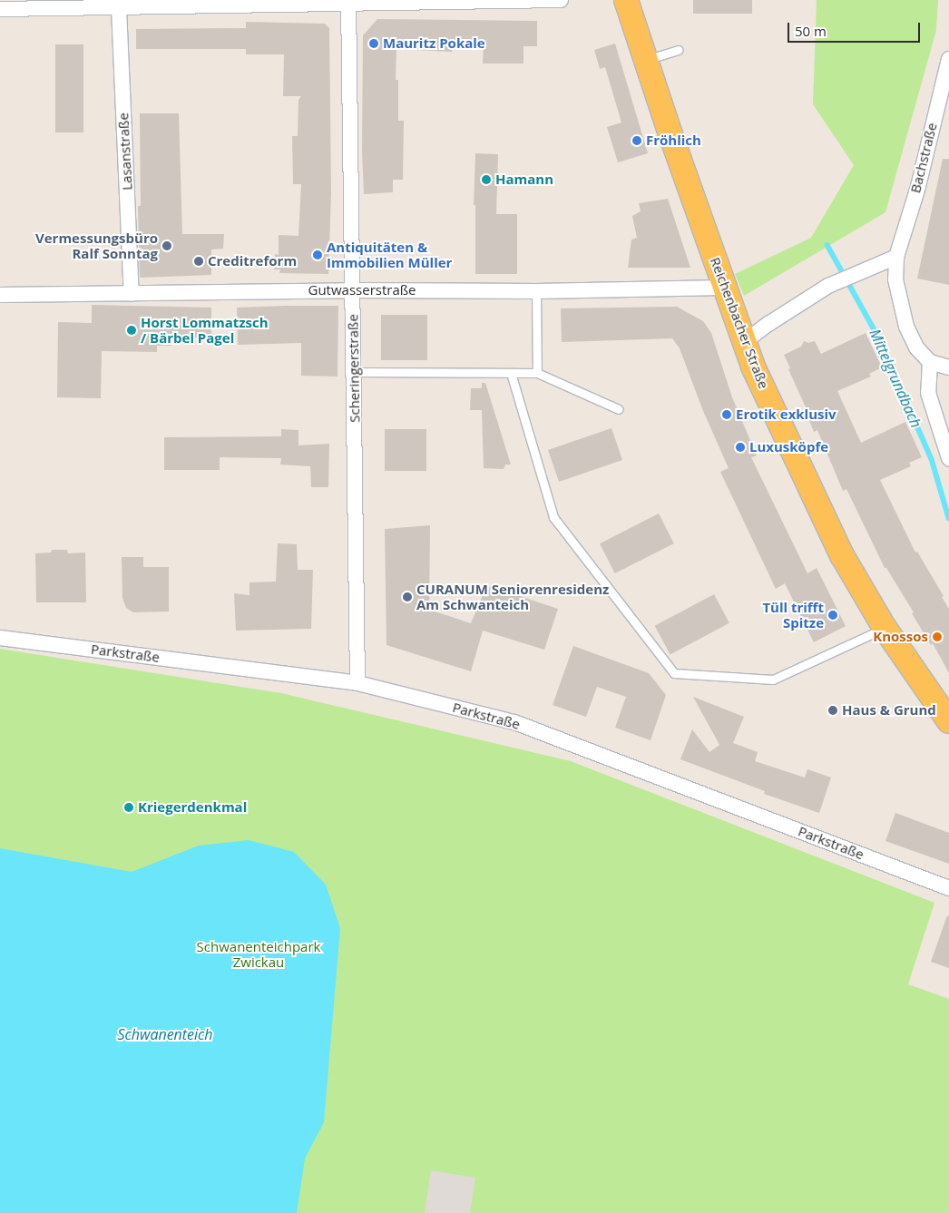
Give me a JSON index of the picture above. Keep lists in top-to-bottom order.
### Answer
{
  "streets": {
    "main road": ["Reichenbacher Straße"],
    "street": [
      "Lasanstraße",
      "Bachstraße",
      "Gutwasserstraße",
      "Scheringerstraße",
      "Parkstraße"
    ]
  },
  "crossings": [
    ["Lasanstraße", "Gutwasserstraße"],
    ["Gutwasserstraße", "Reichenbacher Straße"],
    ["Gutwasserstraße", "Scheringerstraße"],
    ["Scheringerstraße", "Parkstraße"]
  ],
  "water": ["Mittelgrundbach", "Schwanenteich"],
  "parks": ["Schwanenteichpark Zwickau"],
  "places": [
    "Mauritz Pokale",
    "Fröhlich",
    "Hamann",
    "Vermessungsbüro Ralf Sonntag",
    "Antiquitäten & Immobilien Müller",
    "Creditreform",
    "Horst Lommatzsch / Bärbel Pagel",
    "Erotik exklusiv",
    "Luxusköpfe",
    "CURANUM Seniorenresidenz Am Schwanteich",
    "Tüll trifft Spitze",
    "Knossos",
    "Haus & Grund",
    "Kriegerdenkmal"
  ],
  "scale_bar": "50 m"
}
